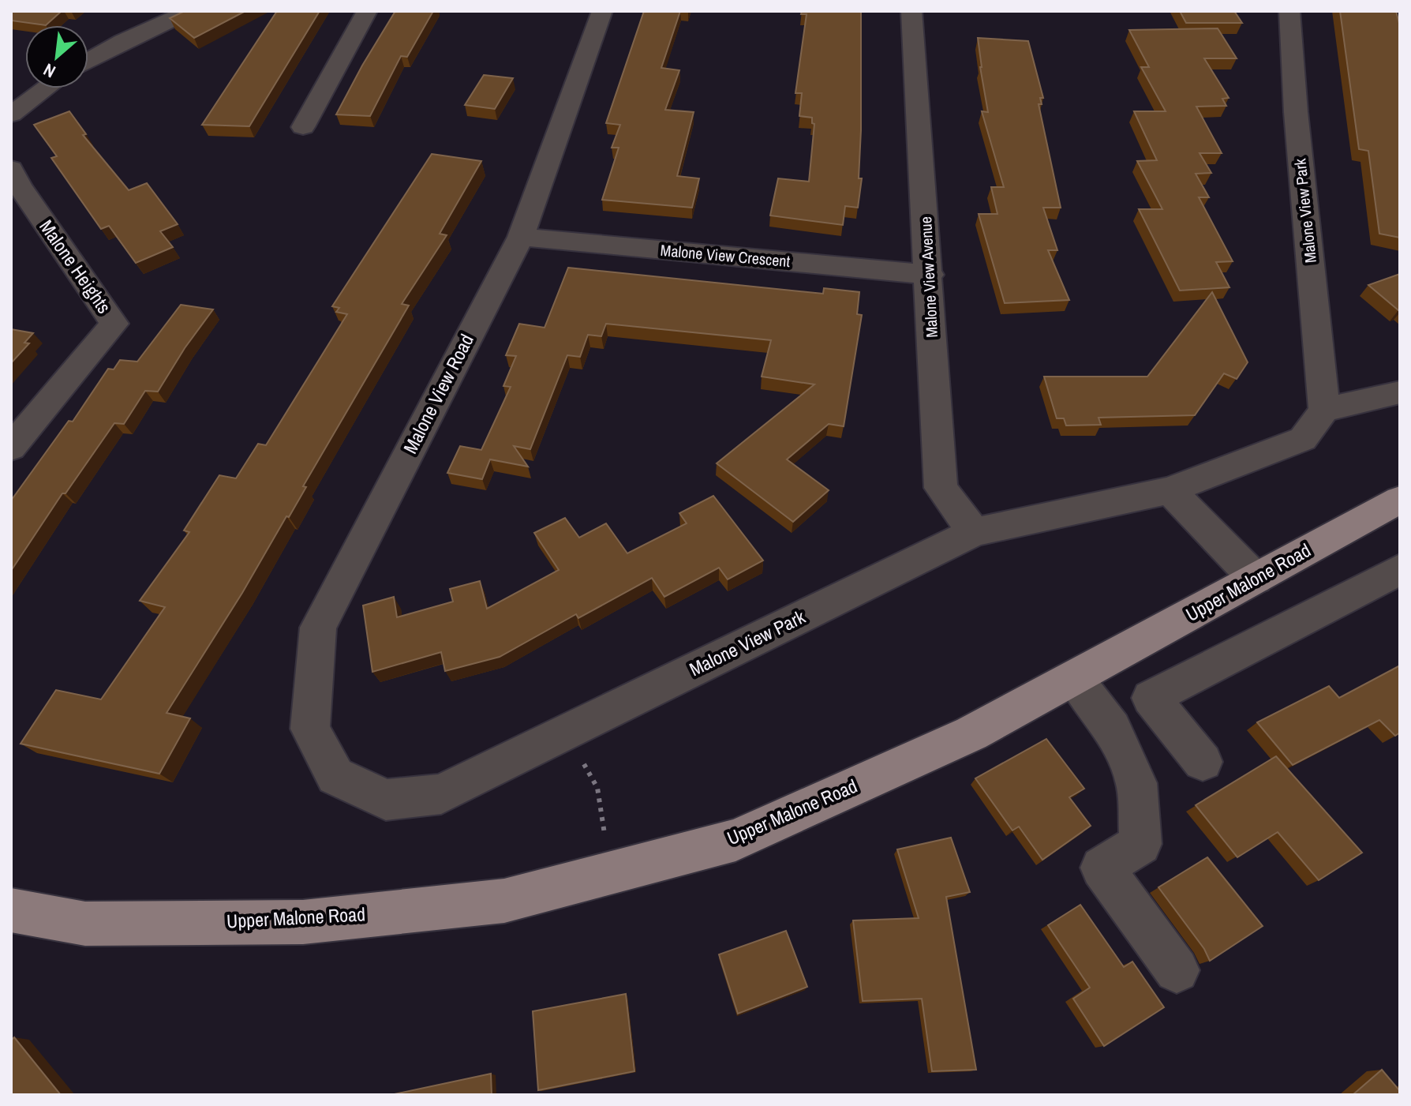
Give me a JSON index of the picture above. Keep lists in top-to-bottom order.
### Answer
{
  "streets": {
    "main road": ["Upper Malone Road"],
    "street": [
      "Malone View Park",
      "Malone View Crescent",
      "Malone Heights",
      "Malone View Avenue",
      "Malone View Road"
    ]
  },
  "crossings": [
    ["Malone View Park", "Malone View Avenue"],
    ["Malone View Park", "Malone View Road"],
    ["Malone View Crescent", "Malone View Avenue"],
    ["Malone View Crescent", "Malone View Road"]
  ],
  "north": "bottom left"
}
